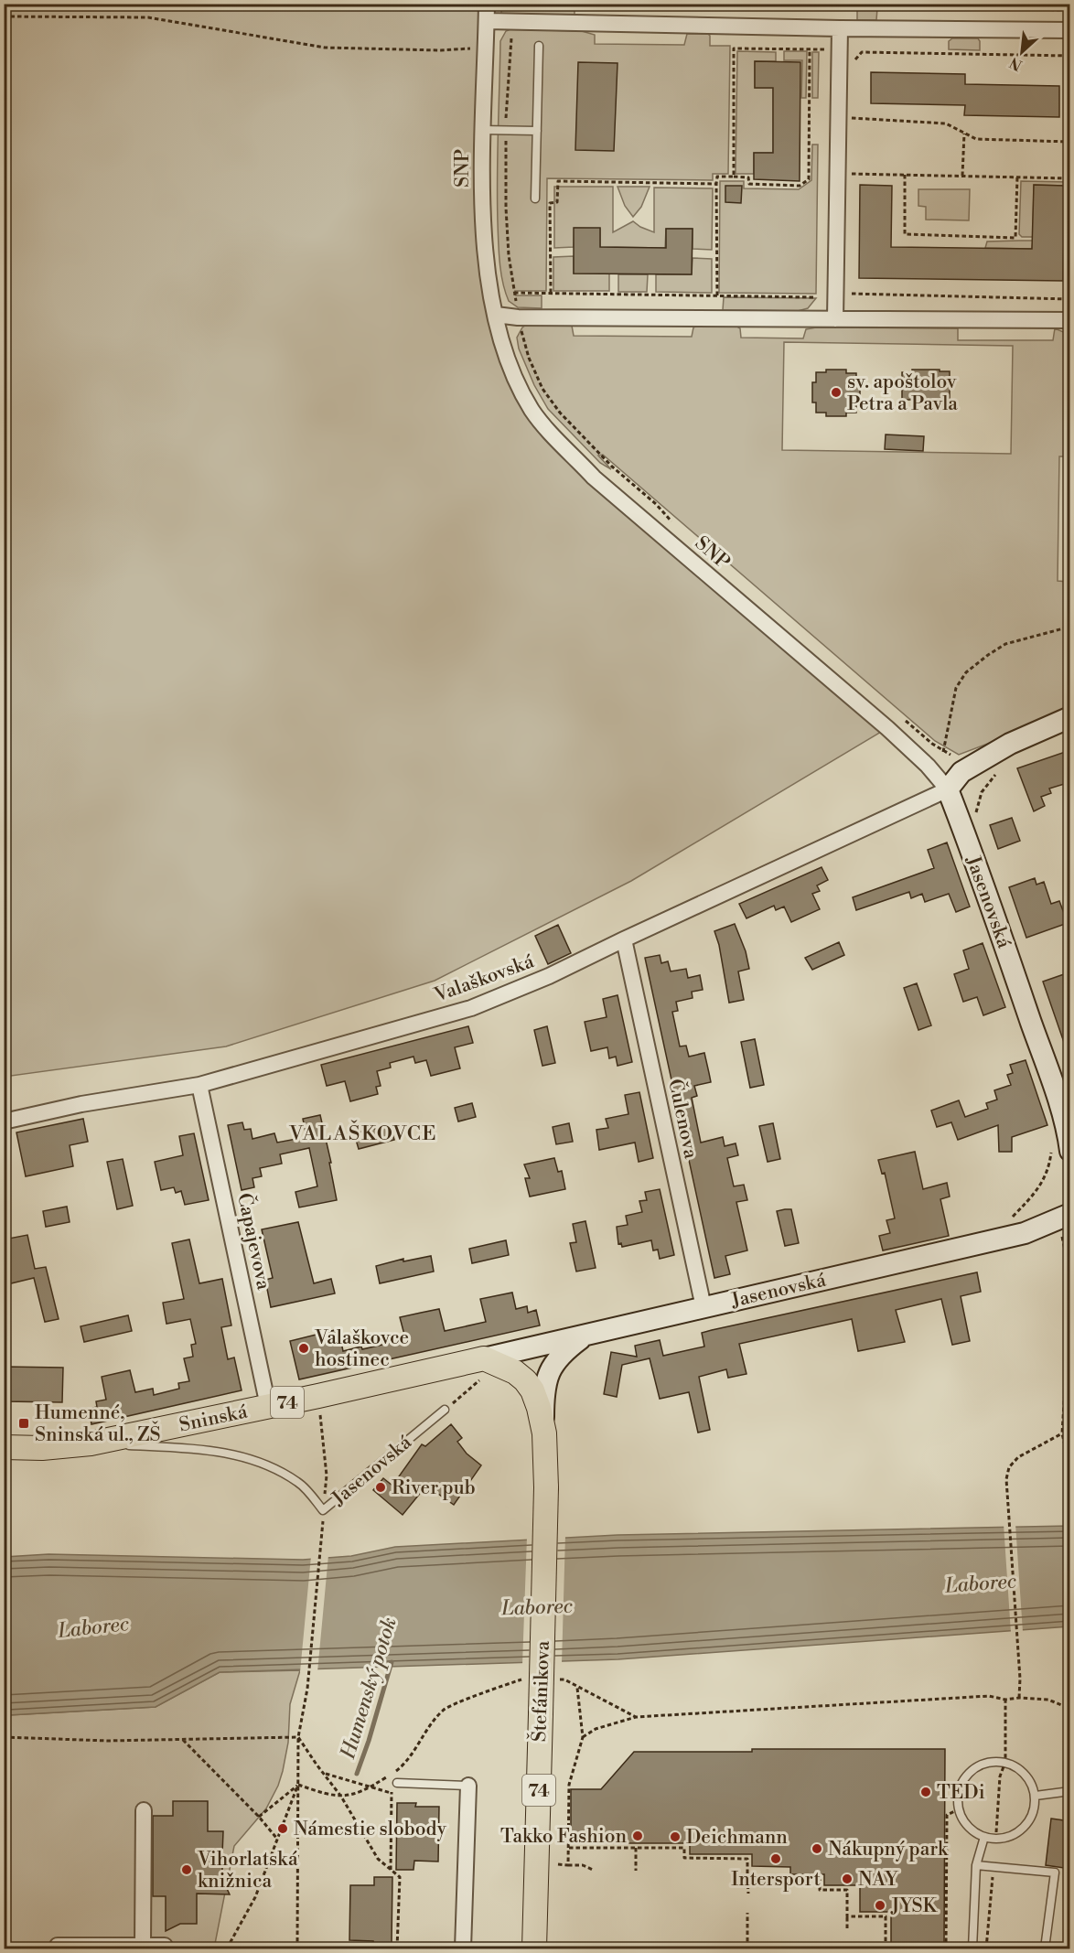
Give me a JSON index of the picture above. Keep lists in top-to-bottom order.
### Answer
{
  "streets": {
    "main road": ["74", "Sninská", "Štefánikova"],
    "street": [
      "SNP",
      "Jasenovská",
      "Valaškovská",
      "Čulenova",
      "Čapajevova"
    ]
  },
  "crossings": [
    ["SNP", "Jasenovská"],
    ["SNP", "Valaškovská"],
    ["Jasenovská", "Valaškovská"],
    ["Jasenovská", "Čulenova"],
    ["Jasenovská", "74"],
    ["Jasenovská", "Sninská"],
    ["Valaškovská", "Čulenova"],
    ["Valaškovská", "Čapajevova"],
    ["Čapajevova", "Sninská"],
    ["74", "Sninská"],
    ["74", "Štefánikova"]
  ],
  "districts": ["VALAŠKOVCE"],
  "water": ["Laborec", "Humenský potok"],
  "places": {
    "other": [
      "sv. apoštolov Petra a Pavla",
      "Valaškovce hostinec",
      "River pub",
      "TEDi",
      "Námestie slobody",
      "Takko Fashion",
      "Deichmann",
      "Nákupný park",
      "Intersport",
      "Vihorlatská knižnica",
      "NAY",
      "JYSK"
    ],
    "transit": ["Humenné, Sninská ul., ZŠ"]
  },
  "north": "bottom left"
}
